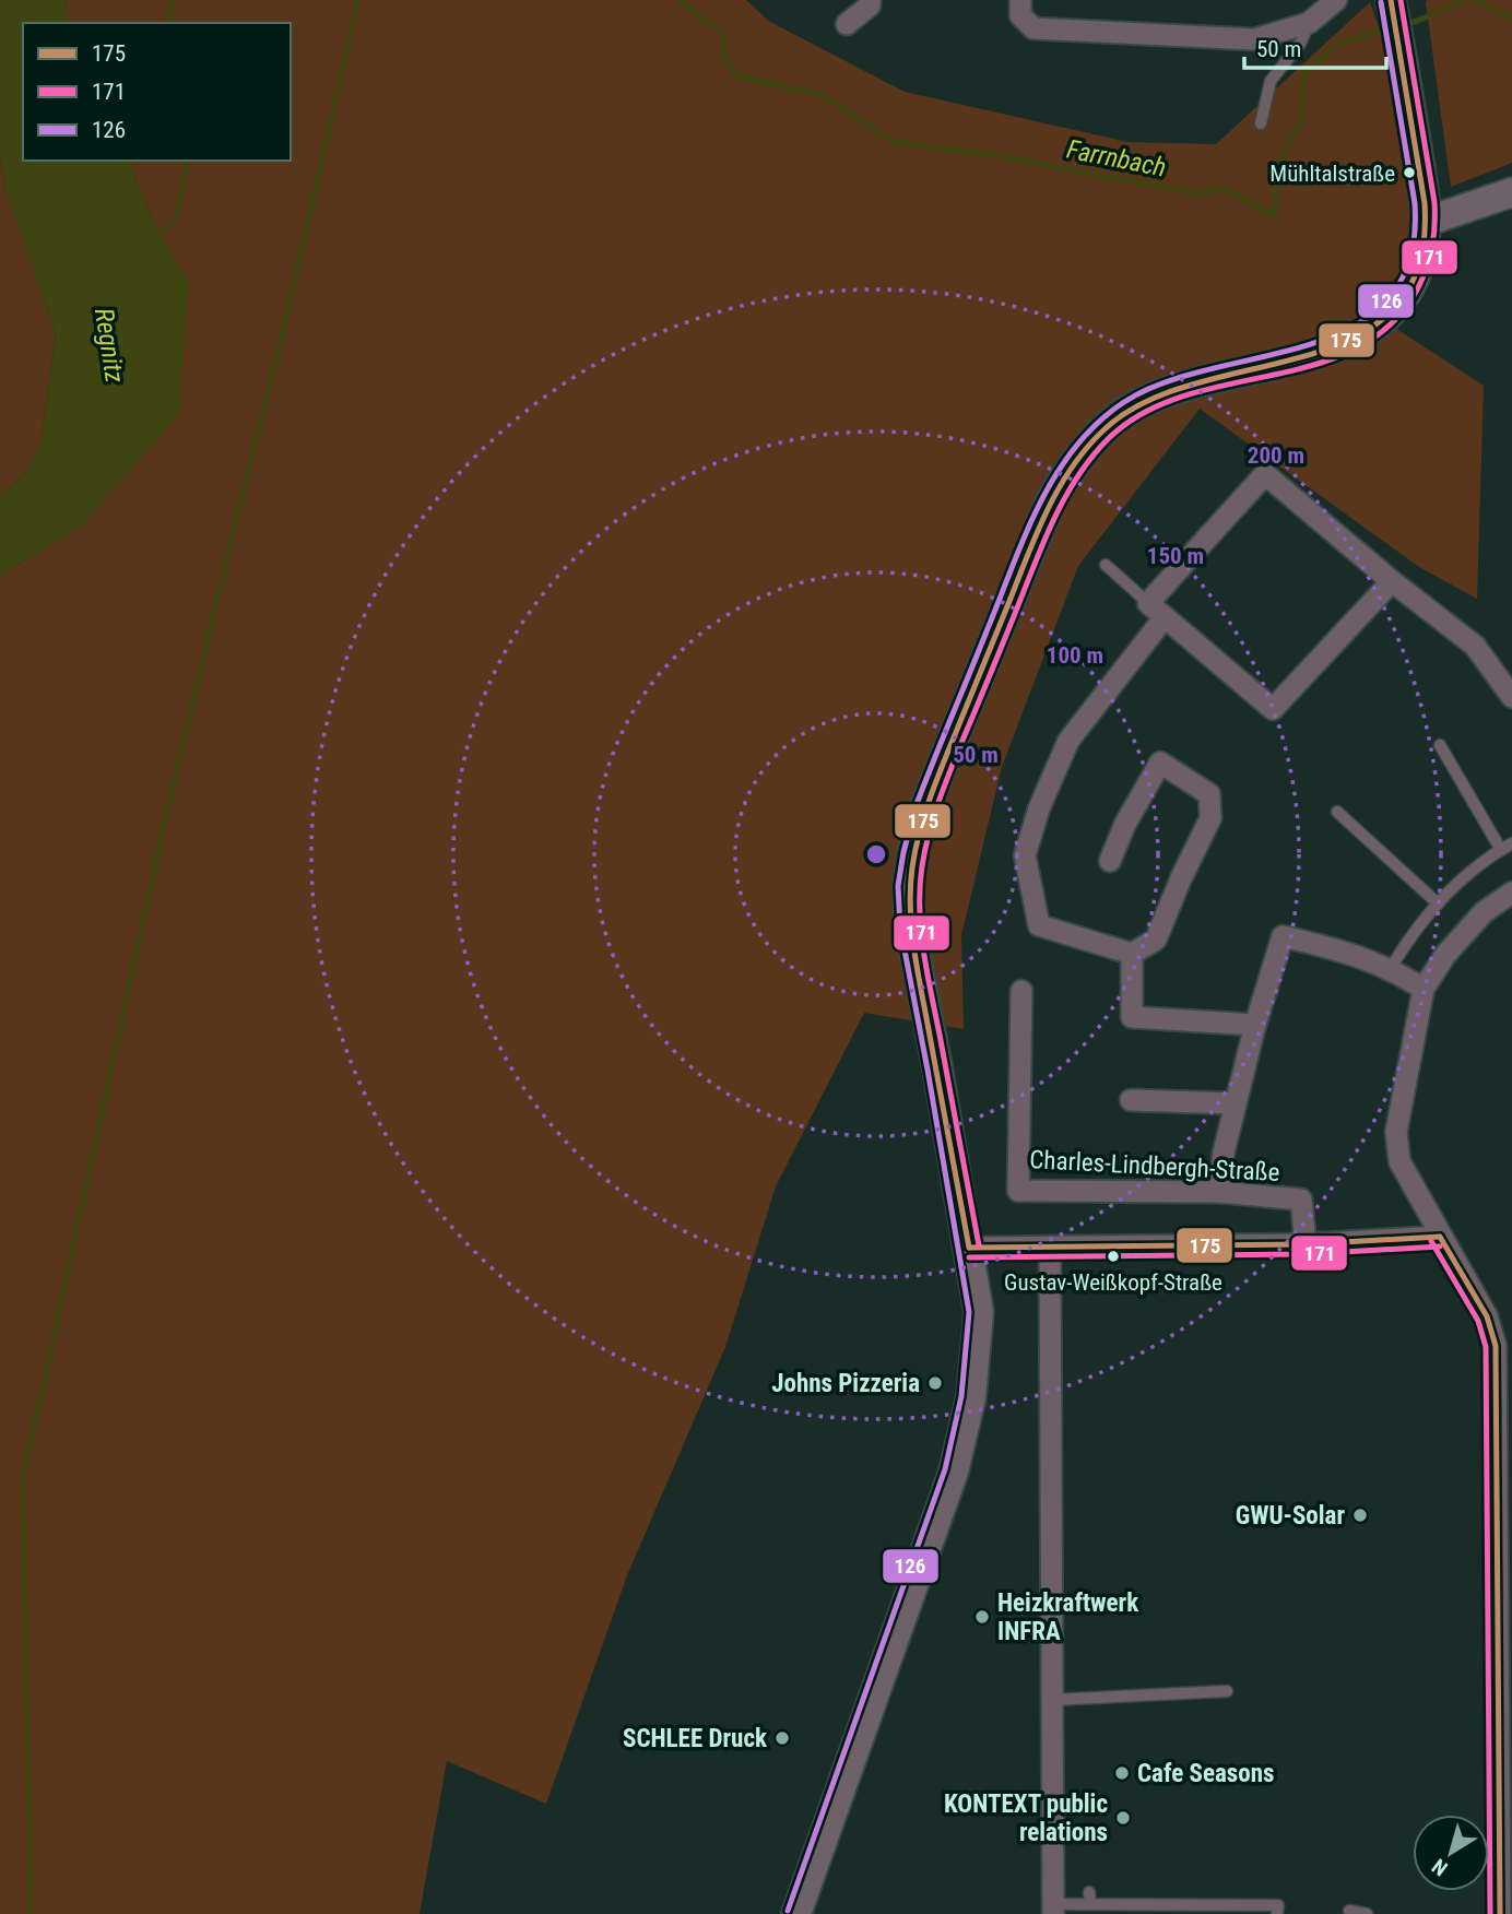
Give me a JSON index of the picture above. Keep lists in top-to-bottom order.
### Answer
{
  "streets": {
    "street": ["Charles-Lindbergh-Straße"]
  },
  "water": ["Farrnbach", "Regnitz"],
  "places": [
    "Mühltalstraße",
    "Gustav-Weißkopf-Straße",
    "Johns Pizzeria",
    "GWU-Solar",
    "Heizkraftwerk INFRA",
    "SCHLEE Druck",
    "Cafe Seasons",
    "KONTEXT public relations"
  ],
  "lines": ["transit line 175", "transit line 171", "transit line 126"],
  "legend": ["175", "171", "126"],
  "scale_bar": "50 m",
  "north": "bottom left",
  "rings": [
    "200 m",
    "150 m",
    "100 m",
    "50 m"
  ]
}
